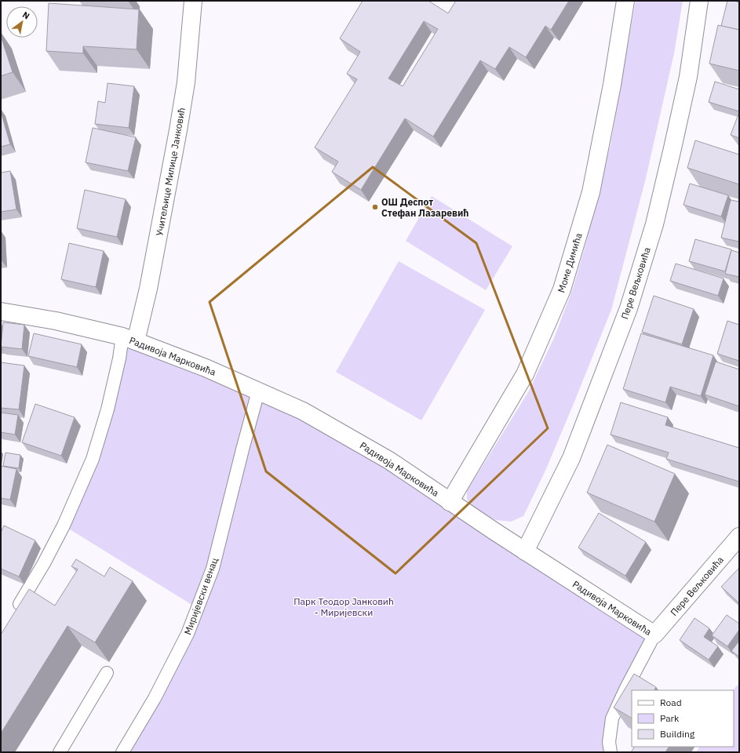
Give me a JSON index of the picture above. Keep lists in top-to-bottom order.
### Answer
{
  "streets": {
    "street": [
      "Учитељице Милице Јанковић",
      "Моме Димића",
      "Пере Вељковића",
      "Радивоја Марковића"
    ],
    "lane": ["Миријевски венац"]
  },
  "crossings": [
    ["Учитељице Милице Јанковић", "Радивоја Марковића"],
    ["Моме Димића", "Радивоја Марковића"],
    ["Пере Вељковића", "Радивоја Марковића"],
    ["Радивоја Марковића", "Миријевски венац"]
  ],
  "parks": ["Парк Теодор Јанковић - Миријевски"],
  "places": ["ОШ Деспот Стефан Лазаревић"],
  "legend": ["Road", "Park", "Building"],
  "north": "top right"
}
